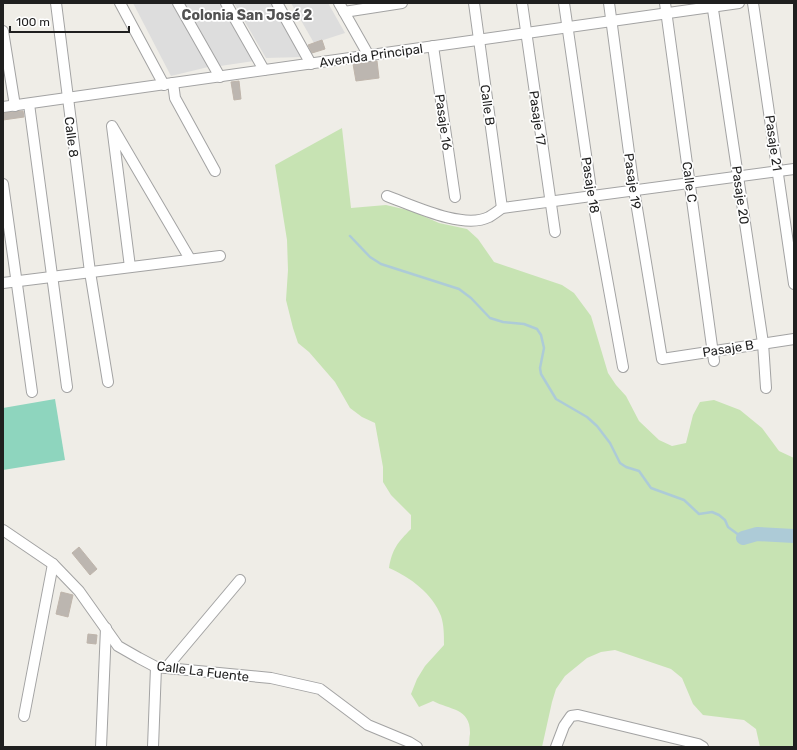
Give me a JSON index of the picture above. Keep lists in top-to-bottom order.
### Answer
{
  "streets": {
    "street": [
      "Avenida Principal",
      "Calle B",
      "Pasaje 17",
      "Pasaje 16",
      "Calle 8",
      "Pasaje 21",
      "Pasaje 19",
      "Calle C",
      "Pasaje 18",
      "Pasaje 20",
      "Pasaje B",
      "Calle La Fuente"
    ]
  },
  "crossings": [
    ["Avenida Principal", "Calle B"],
    ["Avenida Principal", "Pasaje 17"],
    ["Avenida Principal", "Pasaje 16"],
    ["Avenida Principal", "Calle 8"],
    ["Avenida Principal", "Pasaje 19"],
    ["Avenida Principal", "Calle C"],
    ["Avenida Principal", "Pasaje 18"],
    ["Avenida Principal", "Pasaje 20"],
    ["Pasaje 19", "Pasaje B"],
    ["Calle C", "Pasaje B"],
    ["Pasaje 20", "Pasaje B"]
  ],
  "districts": ["Colonia San José 2"],
  "scale_bar": "100 m"
}
